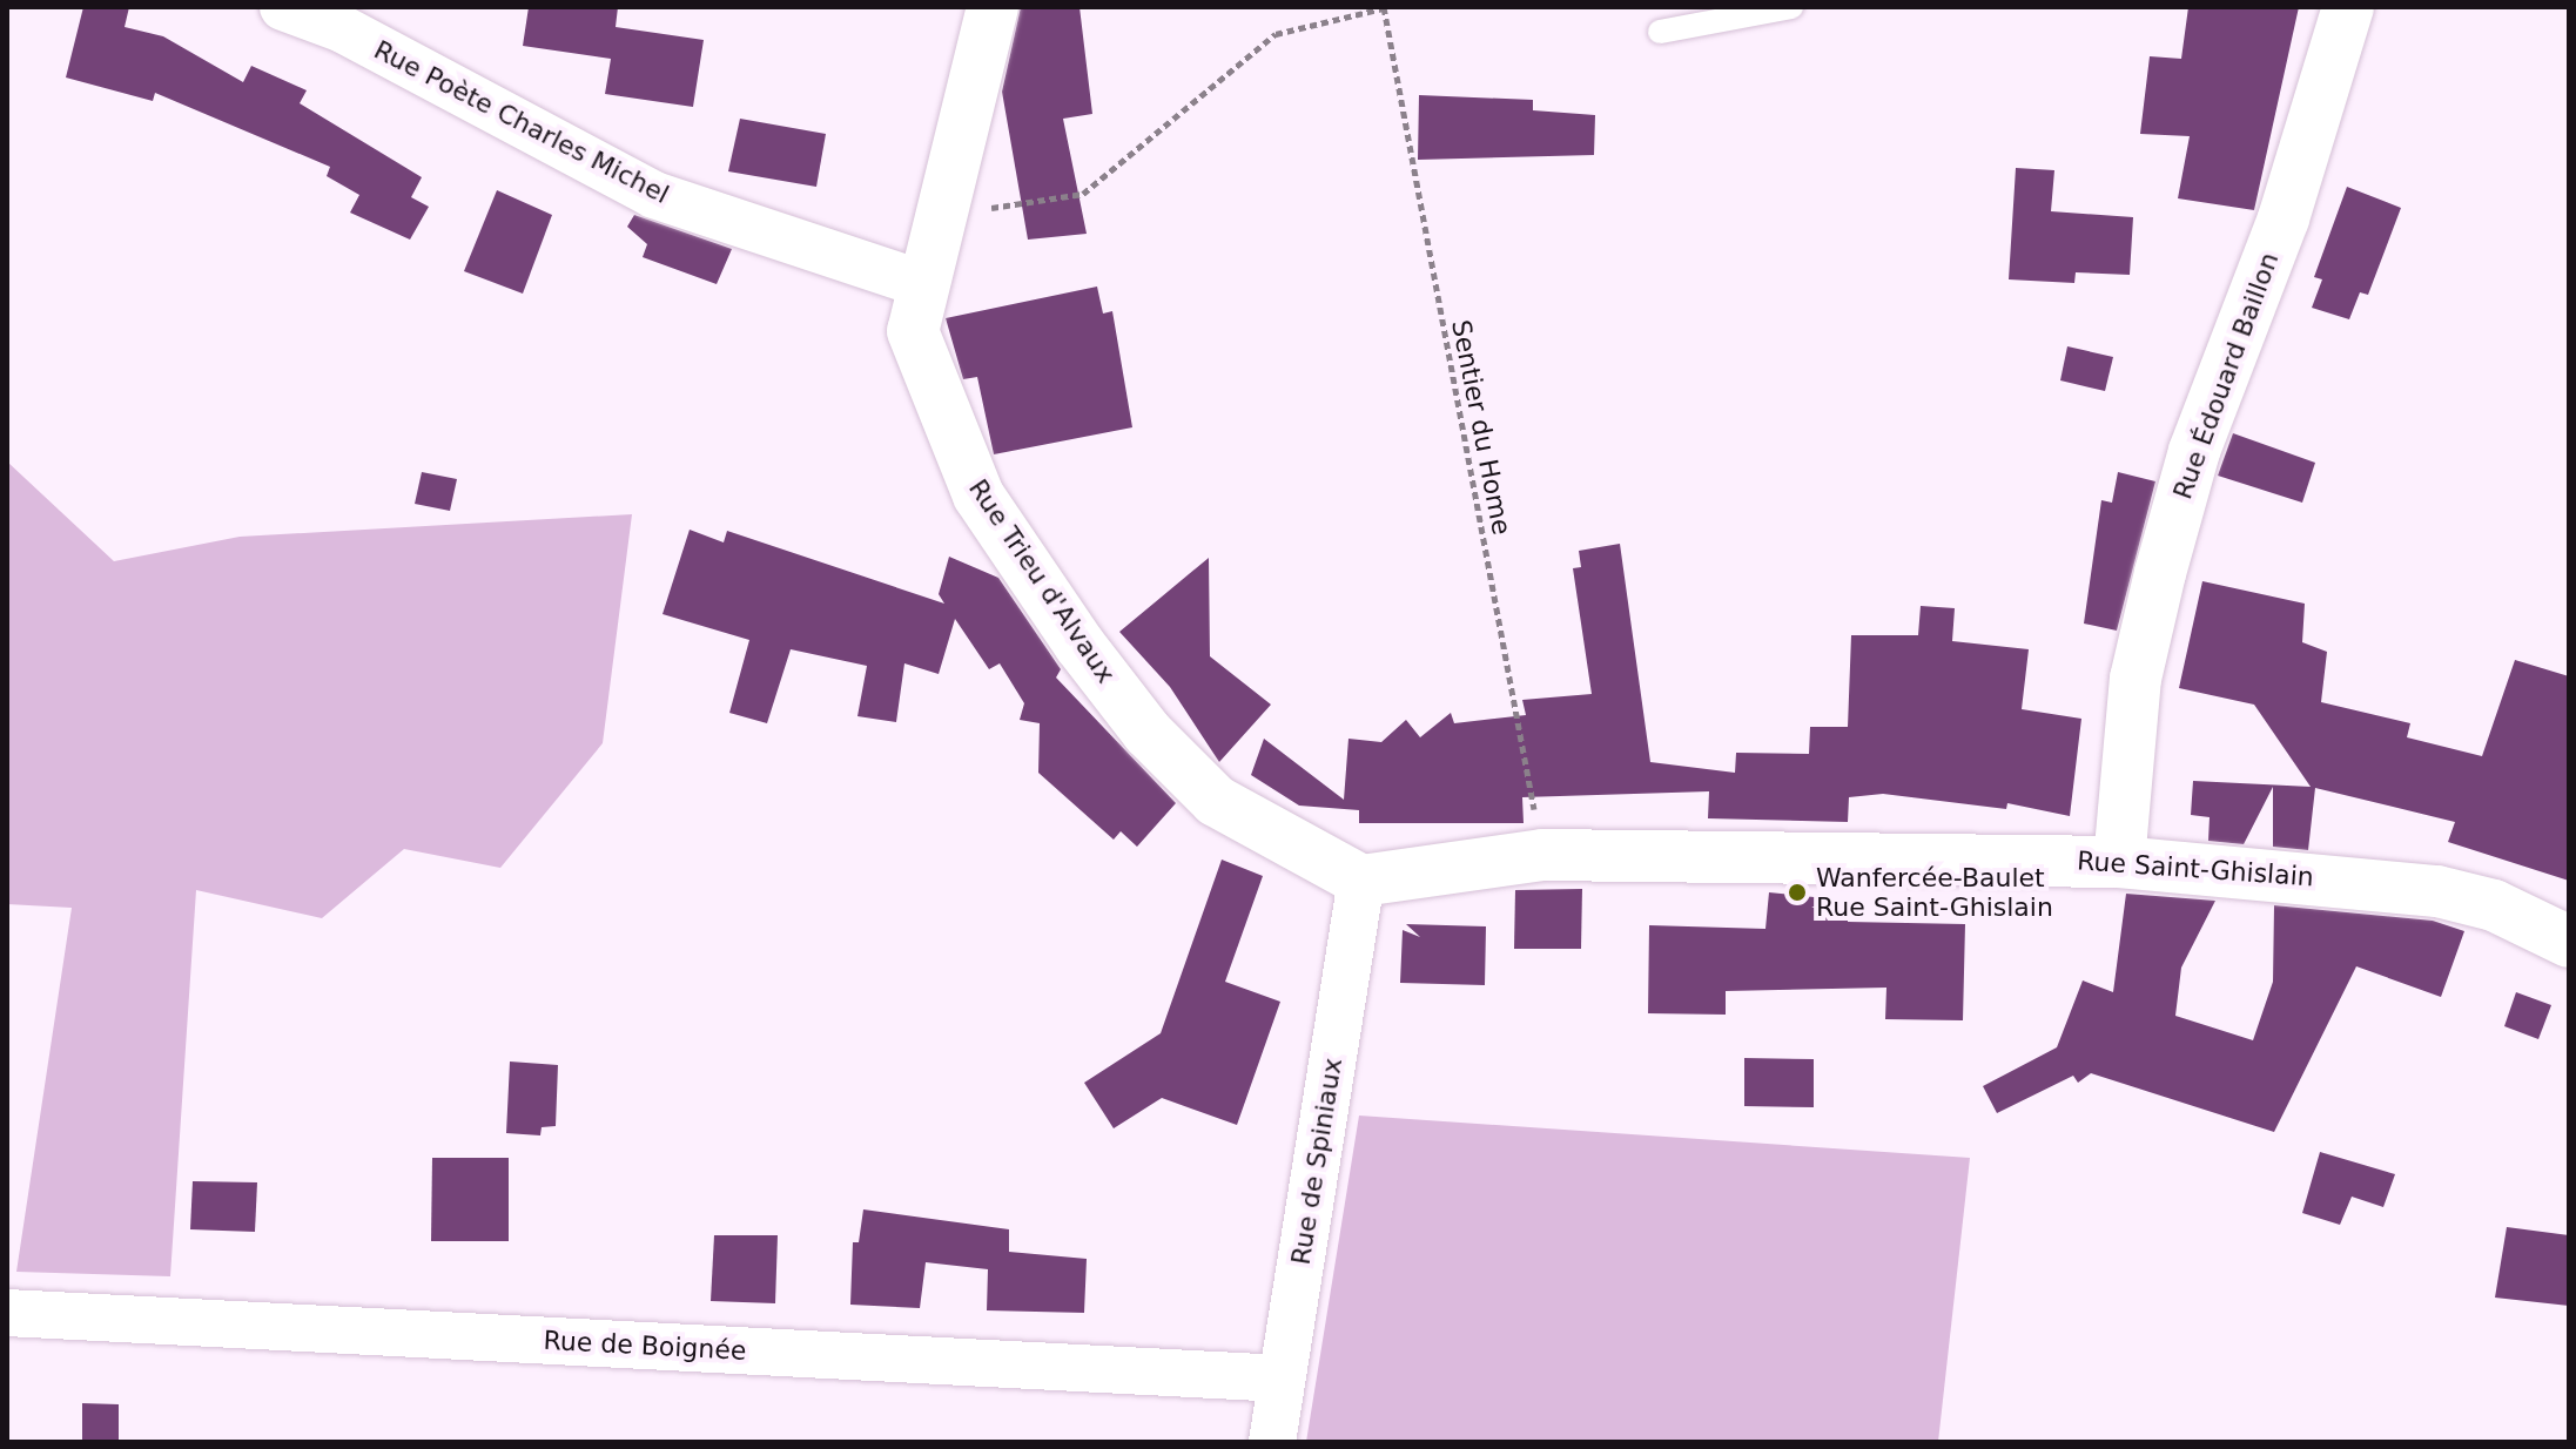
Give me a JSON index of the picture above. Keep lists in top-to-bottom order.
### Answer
{
  "streets": {
    "main road": ["Rue Édouard Baillon", "Rue Trieu d'Alvaux", "Rue Saint-Ghislain"],
    "street": ["Rue Poète Charles Michel", "Rue de Spiniaux", "Rue de Boignée"],
    "path": ["Sentier du Home"]
  },
  "crossings": [
    ["Rue Poète Charles Michel", "Rue Trieu d'Alvaux"],
    ["Rue Édouard Baillon", "Rue Saint-Ghislain"],
    ["Sentier du Home", "Rue Saint-Ghislain"],
    ["Rue Trieu d'Alvaux", "Rue Saint-Ghislain"],
    ["Rue Trieu d'Alvaux", "Rue de Spiniaux"],
    ["Rue Saint-Ghislain", "Rue de Spiniaux"],
    ["Rue de Spiniaux", "Rue de Boignée"]
  ],
  "places": ["Wanfercée-Baulet Rue Saint-Ghislain"]
}
